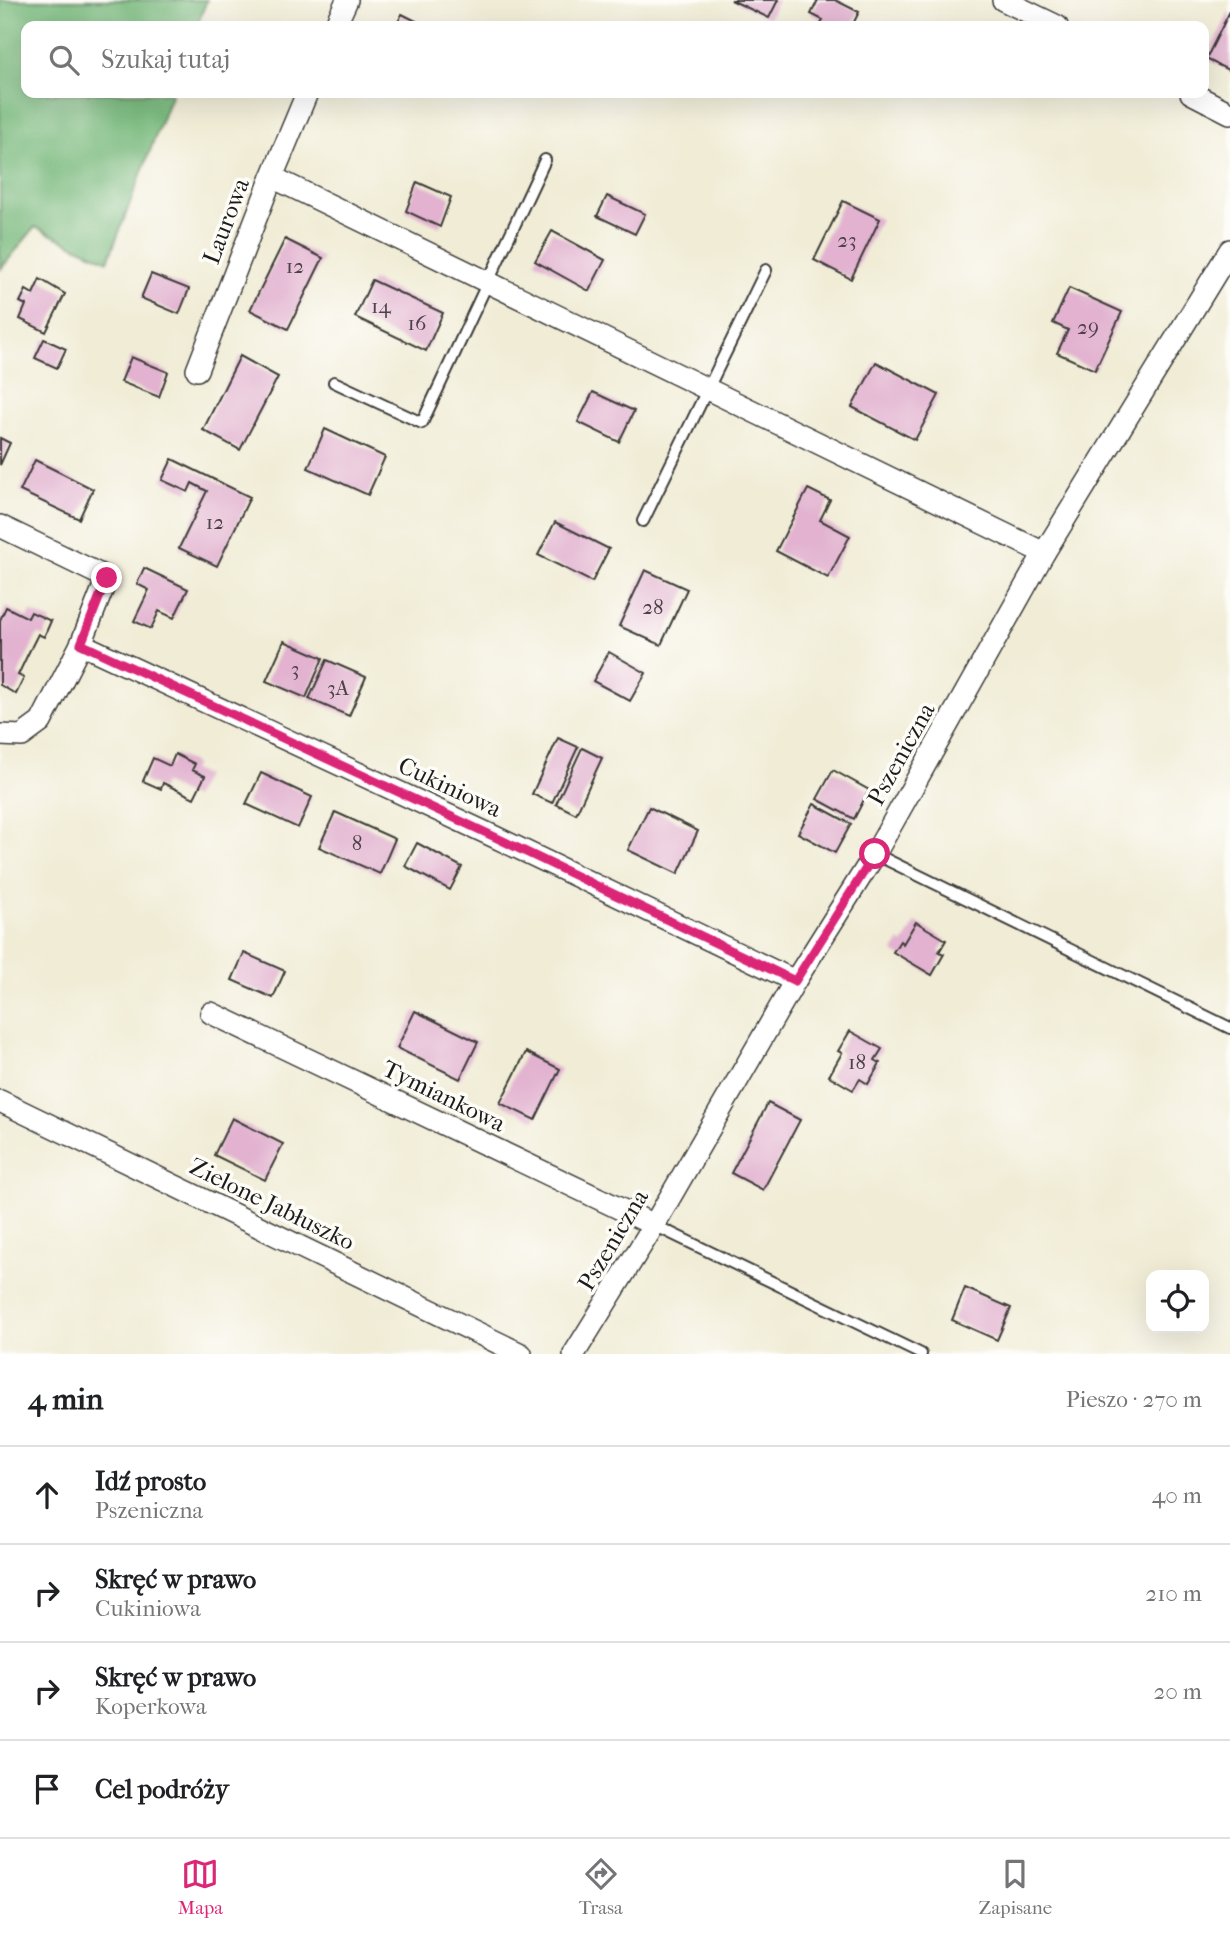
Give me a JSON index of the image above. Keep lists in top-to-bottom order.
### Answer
{
  "streets": {
    "street": [
      "Laurowa",
      "Pszeniczna",
      "Cukiniowa",
      "Tymiankowa",
      "Zielone Jabłuszko"
    ]
  },
  "crossings": [
    ["Pszeniczna", "Cukiniowa"],
    ["Pszeniczna", "Tymiankowa"]
  ],
  "house_numbers": [
    "23",
    "12",
    "14",
    "16",
    "29",
    "12",
    "28",
    "3",
    "3A",
    "8",
    "18"
  ],
  "page": {
    "search": "Szukaj tutaj",
    "heading": ["4 min", "Pieszo · 270 m"],
    "list": [
      ["Idź prosto", "Pszeniczna", "40 m"],
      ["Skręć w prawo", "Cukiniowa", "210 m"],
      ["Skręć w prawo", "Koperkowa", "20 m"],
      "Cel podróży"
    ],
    "nav": ["Mapa", "Trasa", "Zapisane"]
  }
}
